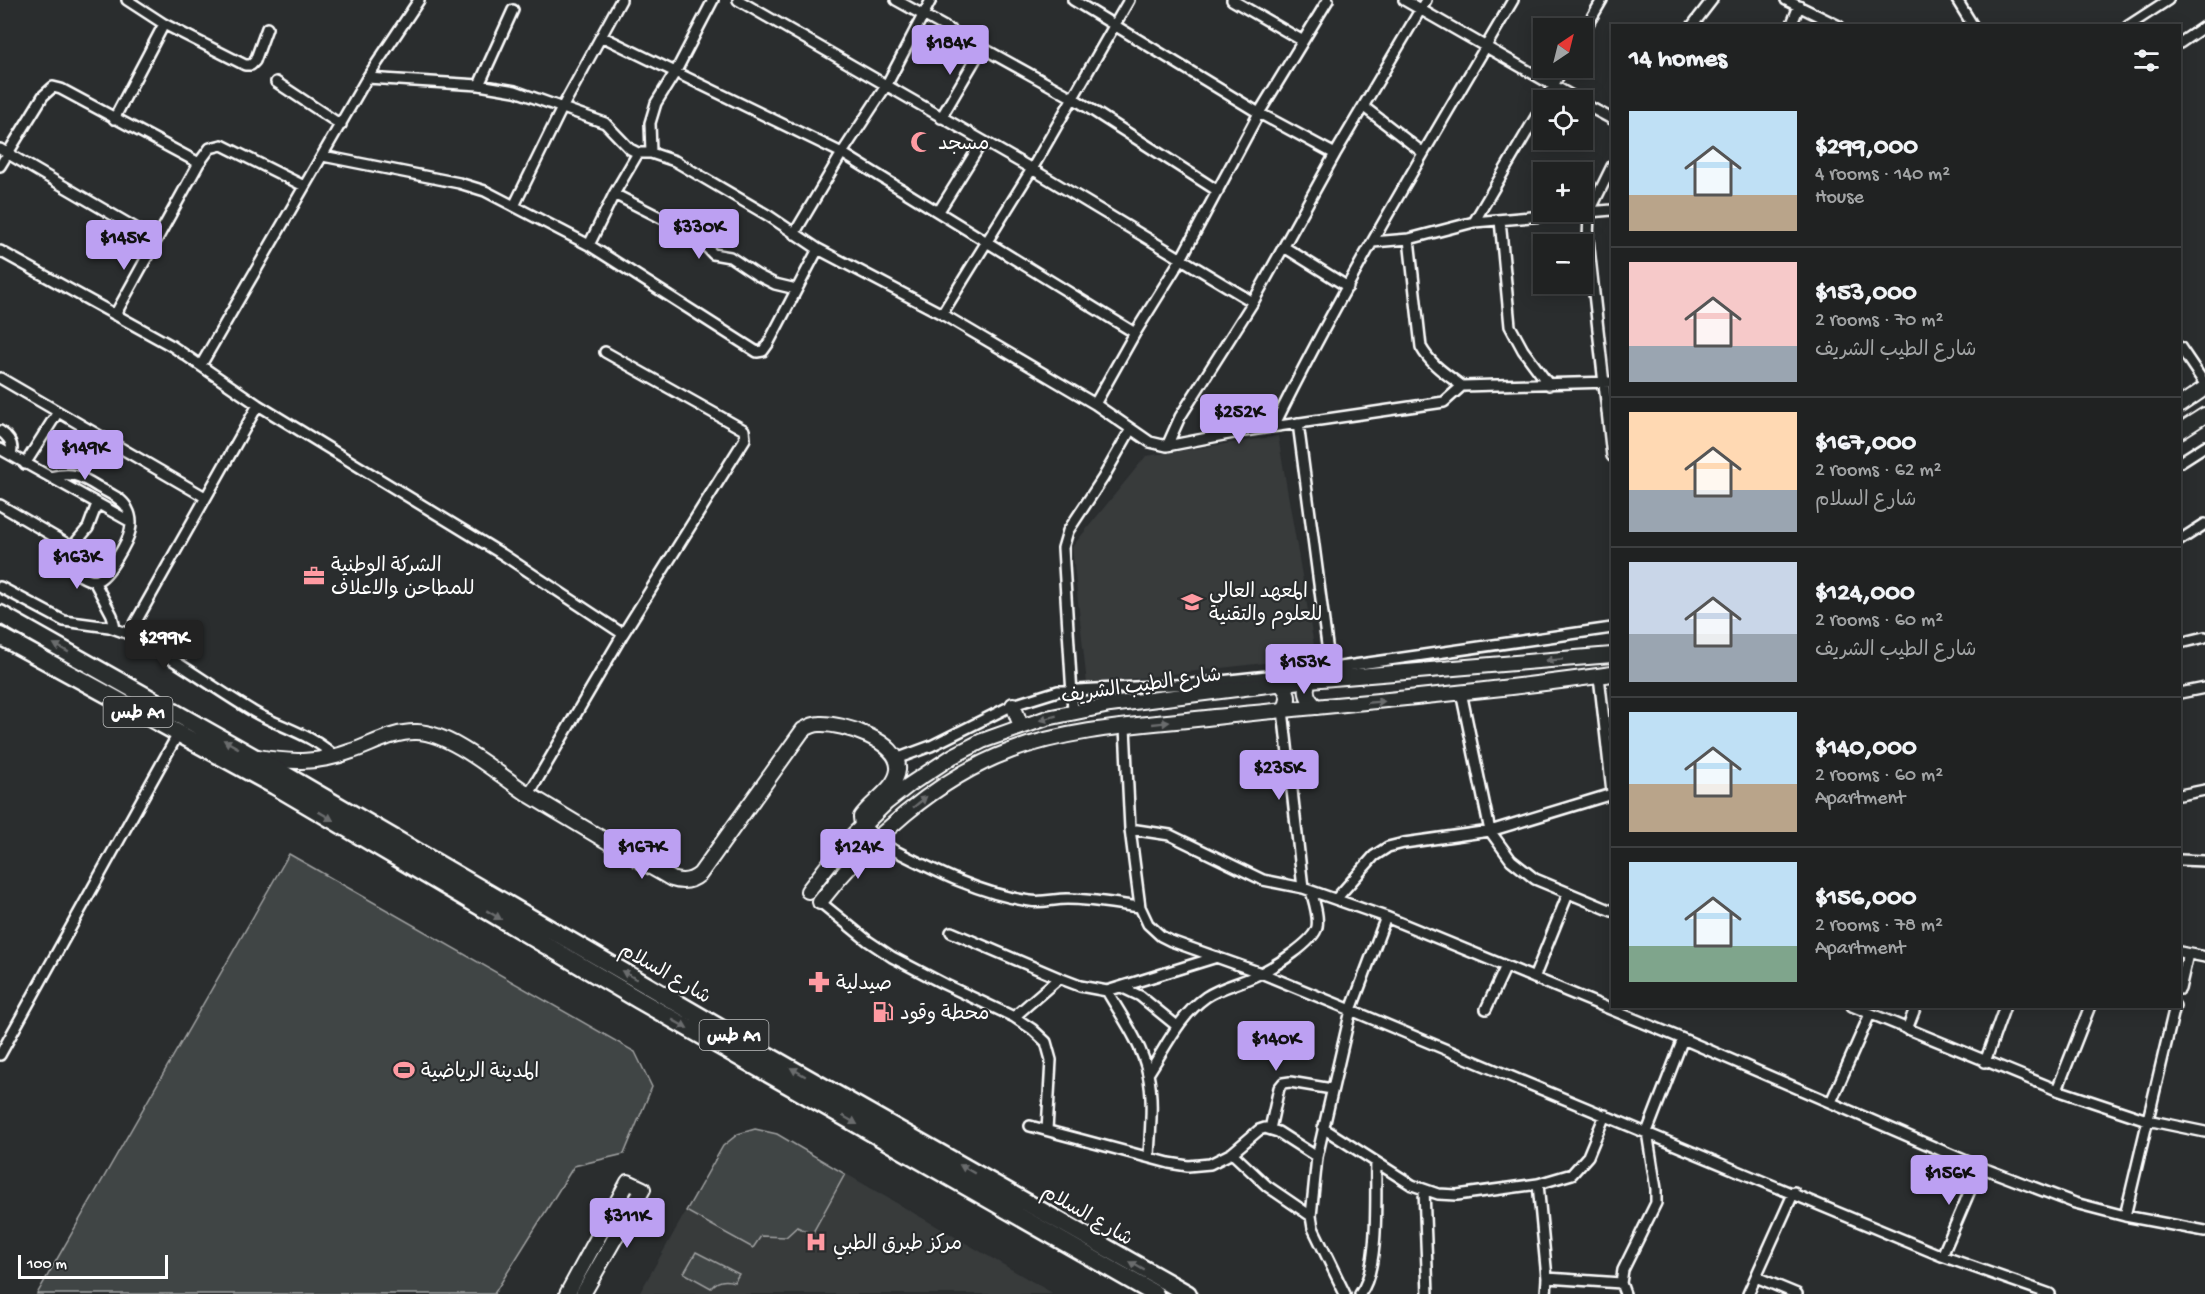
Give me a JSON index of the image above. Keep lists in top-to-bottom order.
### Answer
{
  "streets": {
    "highway": ["طس A1", "شارع السلام"],
    "main road": ["شارع الطيب الشريف"]
  },
  "crossings": [
    ["طس A1", "شارع السلام"]
  ],
  "places": {
    "mosque": ["مسجد"],
    "office": ["الشركة الوطنية للمطاحن والاعلاف"],
    "school or university": ["المعهد العالي للعلوم والتقنية"],
    "pharmacy": ["صيدلية"],
    "fuel station": ["محطة وقود"],
    "sports": ["المدينة الرياضية"],
    "hospital": ["مركز طبرق الطبي"]
  },
  "scale_bar": "100 m",
  "north": "top right",
  "page": {
    "map_buttons": ["+", "−"],
    "heading": "14 homes",
    "price": [
      "$184K",
      "$330K",
      "$145K",
      "$252K",
      "$149K",
      "$163K",
      "$299K",
      "$153K",
      "$235K",
      "$167K",
      "$124K",
      "$140K",
      "$156K",
      "$311K"
    ],
    "list": [
      {
        "name": "$299,000",
        "note": "4 rooms · 140 m² · House"
      },
      {
        "name": "$153,000",
        "note": "2 rooms · 70 m² · شارع الطيب الشريف"
      },
      {
        "name": "$167,000",
        "note": "2 rooms · 62 m² · شارع السلام"
      },
      {
        "name": "$124,000",
        "note": "2 rooms · 60 m² · شارع الطيب الشريف"
      },
      {
        "name": "$140,000",
        "note": "2 rooms · 60 m² · Apartment"
      },
      {
        "name": "$156,000",
        "note": "2 rooms · 78 m² · Apartment"
      }
    ],
    "scale": "100 m"
  }
}
